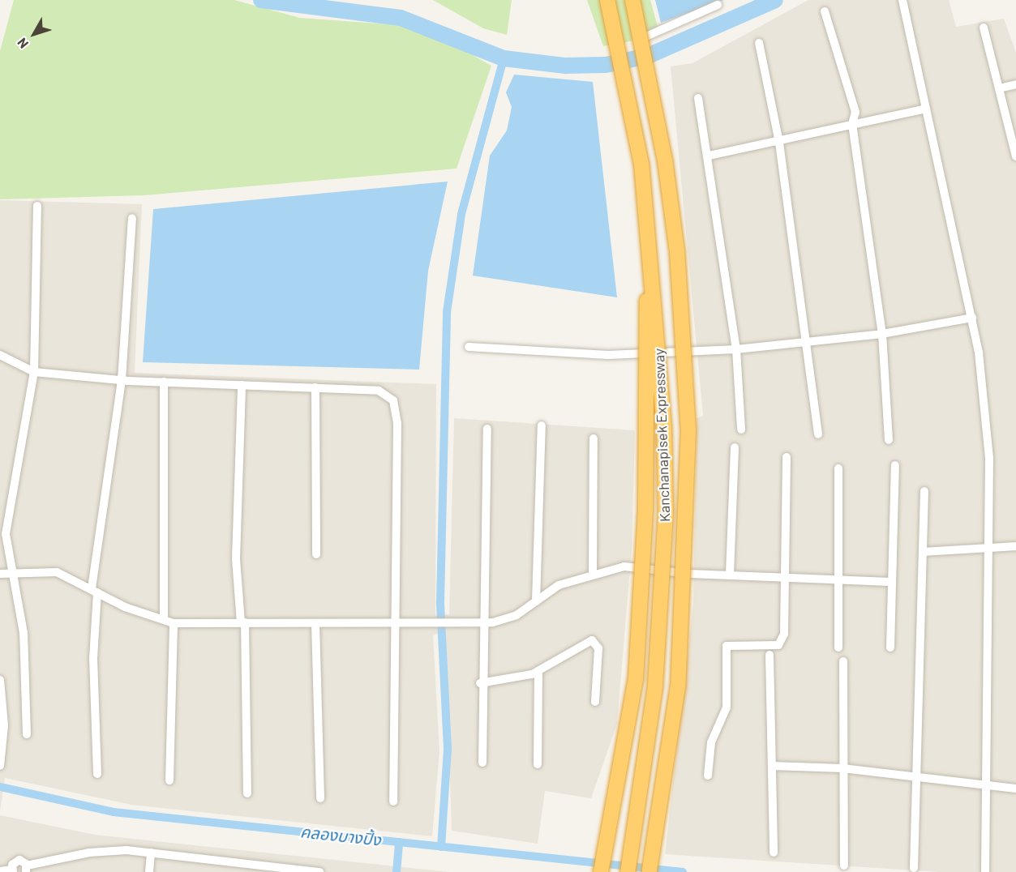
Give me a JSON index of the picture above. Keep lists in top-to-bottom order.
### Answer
{
  "streets": {
    "highway": ["Kanchanapisek Expressway"]
  },
  "water": ["คลองบางปิ้ง"],
  "north": "bottom left"
}
